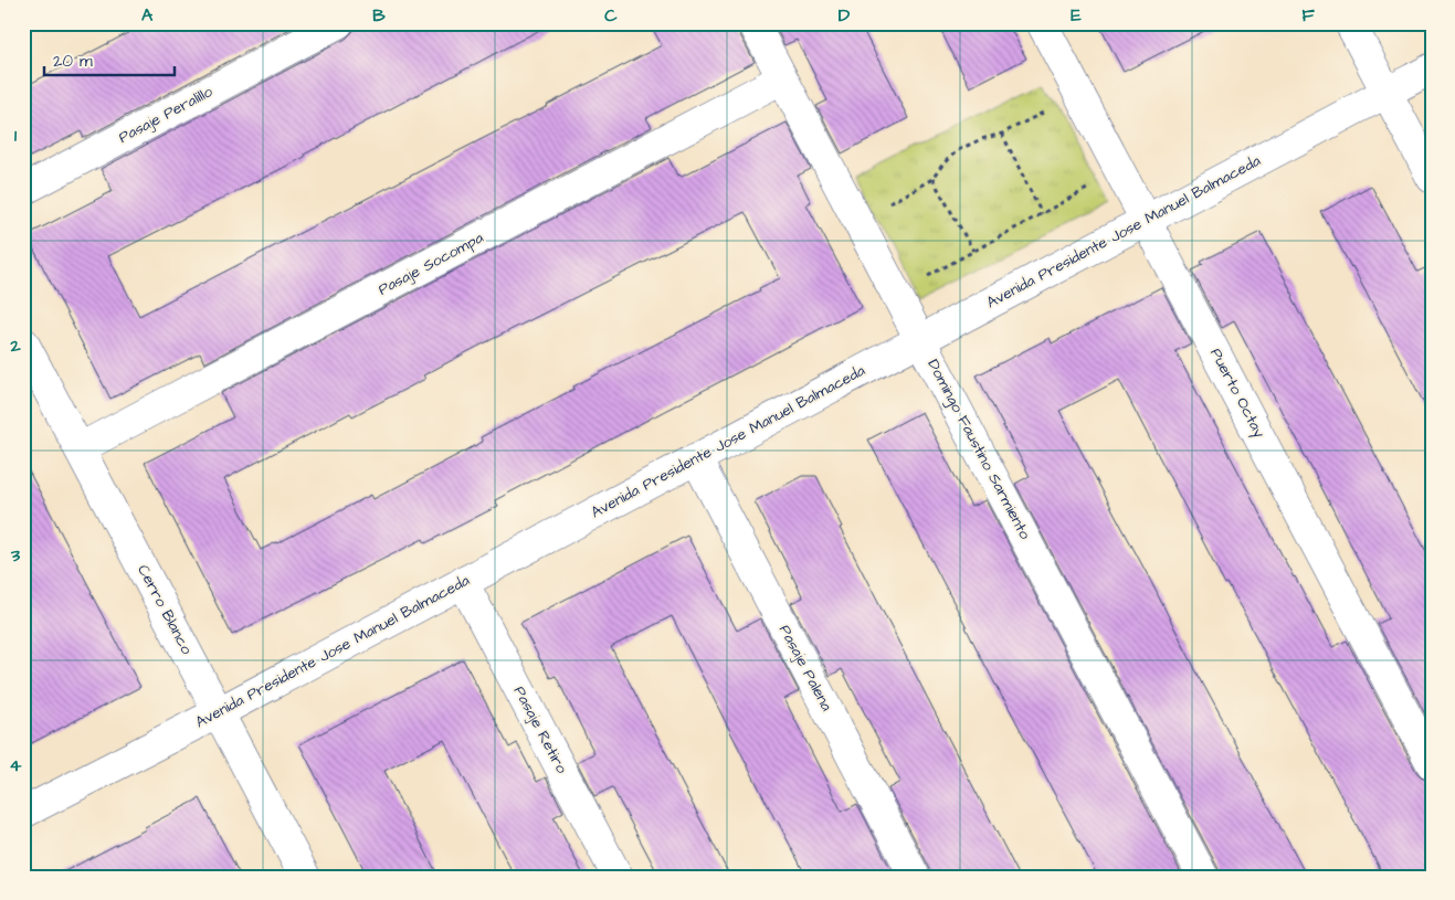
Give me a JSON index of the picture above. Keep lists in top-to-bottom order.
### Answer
{
  "streets": {
    "street": [
      "Pasaje Peralillo",
      "Avenida Presidente Jose Manuel Balmaceda",
      "Pasaje Socompa",
      "Puerto Octay",
      "Domingo Faustino Sarmiento",
      "Cerro Blanco",
      "Pasaje Palena",
      "Pasaje Retiro"
    ]
  },
  "crossings": [
    ["Avenida Presidente Jose Manuel Balmaceda", "Puerto Octay"],
    ["Avenida Presidente Jose Manuel Balmaceda", "Domingo Faustino Sarmiento"],
    ["Avenida Presidente Jose Manuel Balmaceda", "Cerro Blanco"],
    ["Avenida Presidente Jose Manuel Balmaceda", "Pasaje Palena"],
    ["Avenida Presidente Jose Manuel Balmaceda", "Pasaje Retiro"],
    ["Pasaje Socompa", "Domingo Faustino Sarmiento"],
    ["Pasaje Socompa", "Cerro Blanco"]
  ],
  "scale_bar": "20 m",
  "grid": {
    "columns": [
      "A",
      "B",
      "C",
      "D",
      "E",
      "F"
    ],
    "rows": [
      "1",
      "2",
      "3",
      "4"
    ]
  }
}
